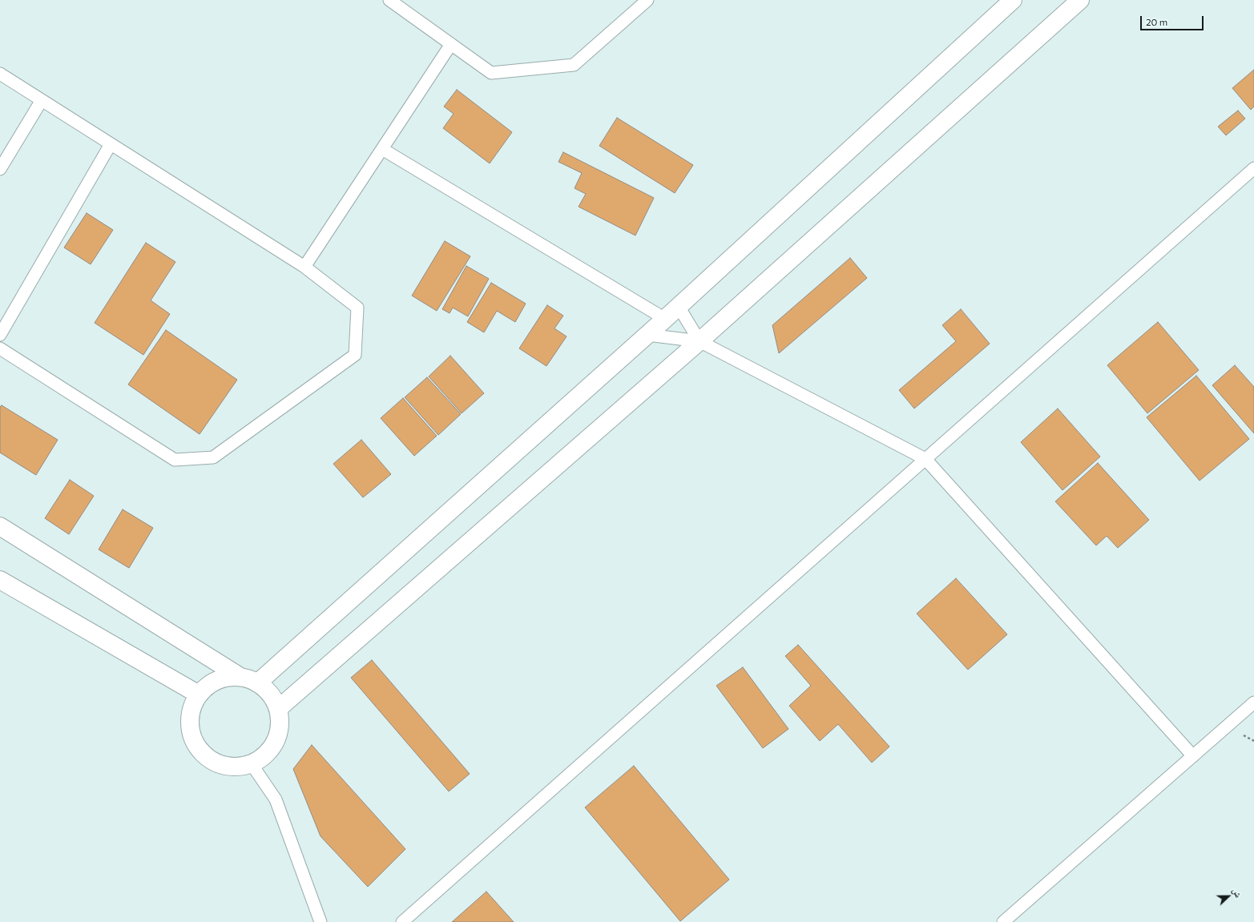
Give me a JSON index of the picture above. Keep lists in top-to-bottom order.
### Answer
{
  "scale_bar": "20 m",
  "north": "right"
}
